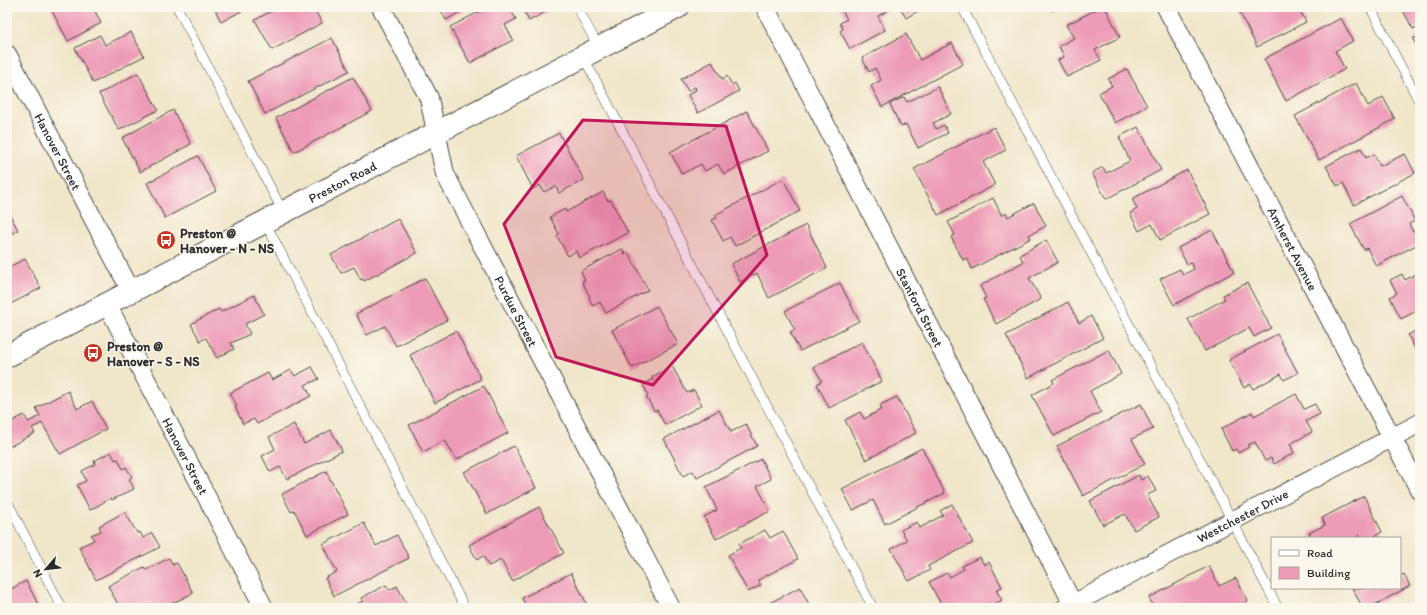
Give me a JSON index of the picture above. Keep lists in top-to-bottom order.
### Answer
{
  "streets": {
    "main road": ["Preston Road"],
    "street": [
      "Hanover Street",
      "Amherst Avenue",
      "Stanford Street",
      "Purdue Street",
      "Westchester Drive"
    ]
  },
  "crossings": [
    ["Hanover Street", "Preston Road"],
    ["Preston Road", "Purdue Street"],
    ["Amherst Avenue", "Westchester Drive"],
    ["Stanford Street", "Westchester Drive"]
  ],
  "places": {
    "bus stop": ["Preston @ Hanover - N - NS", "Preston @ Hanover - S - NS"]
  },
  "legend": ["Road", "Building"],
  "north": "bottom left"
}
